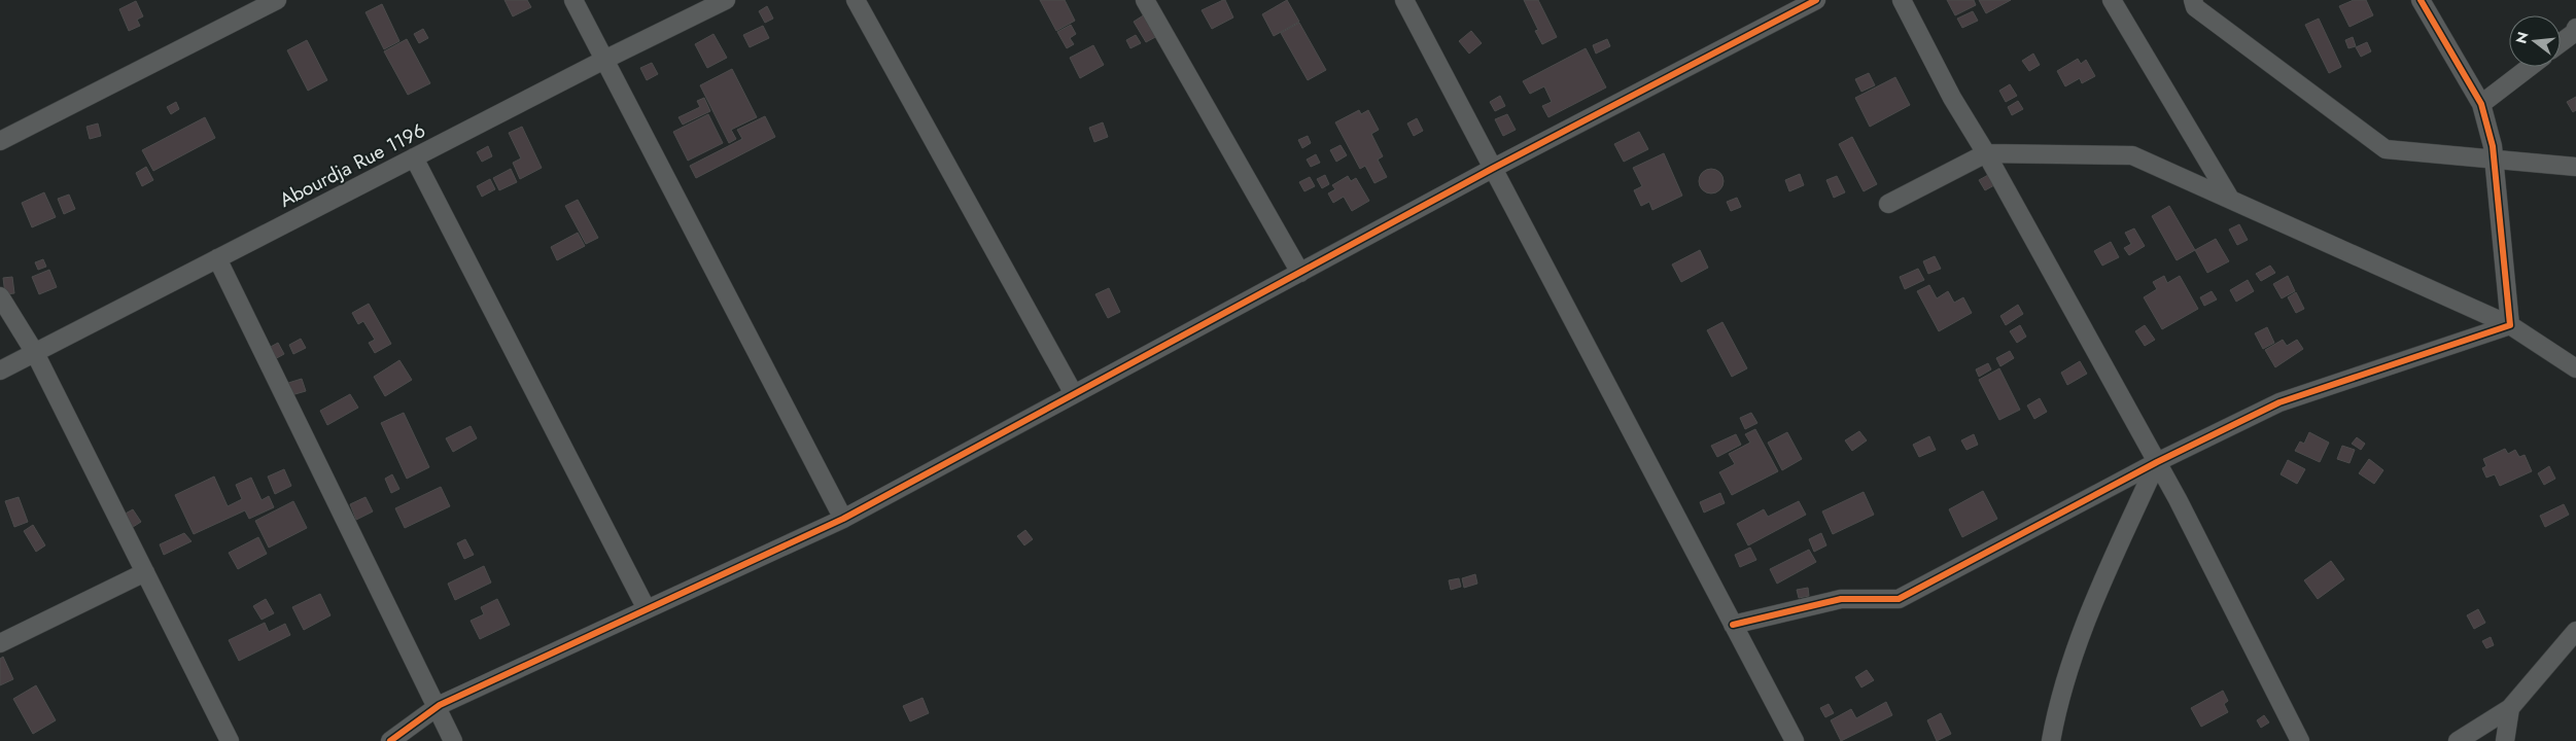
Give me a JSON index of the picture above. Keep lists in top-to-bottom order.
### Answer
{
  "streets": {
    "street": ["Abourdja Rue 1196"]
  },
  "north": "left"
}
